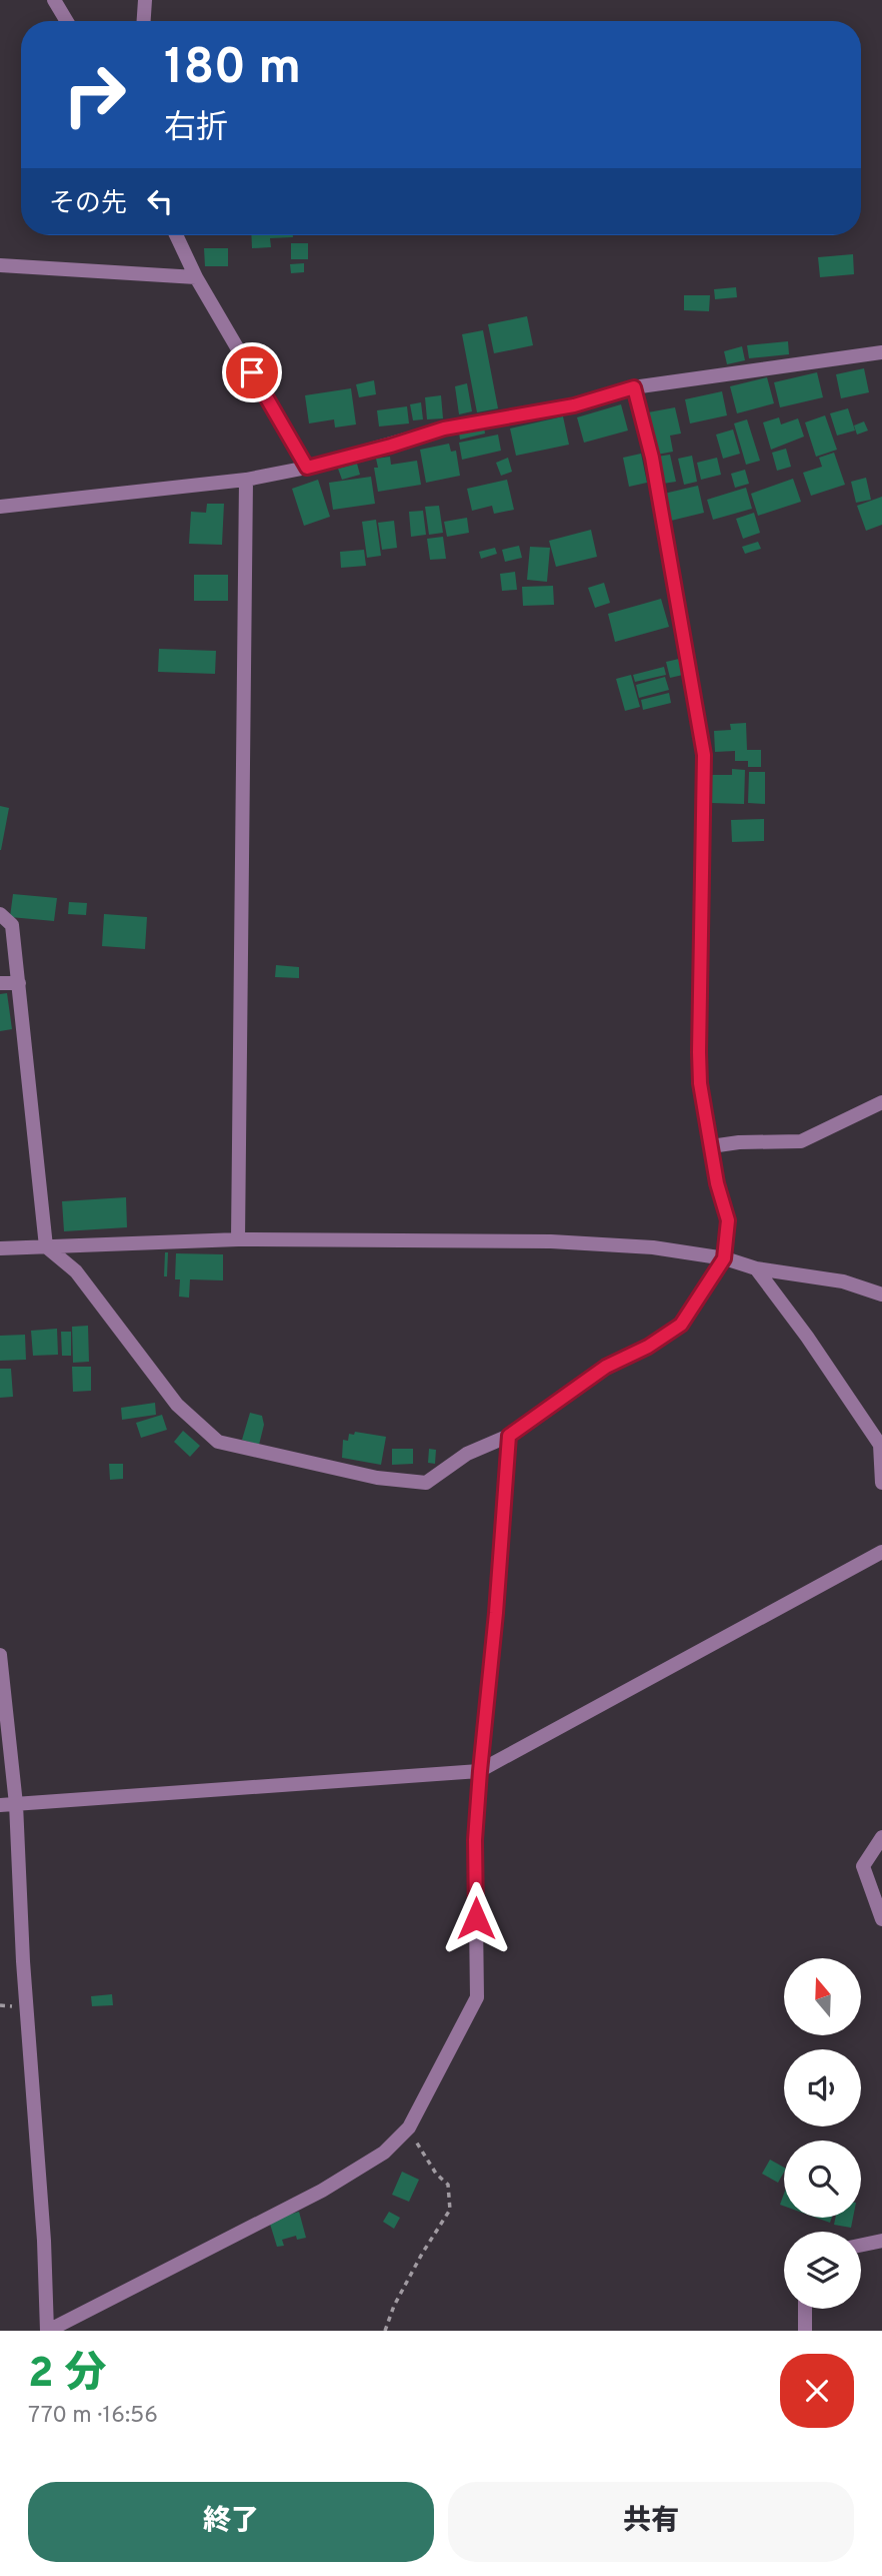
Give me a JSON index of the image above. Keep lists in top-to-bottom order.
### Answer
{
  "north": "top",
  "page": {
    "turn": ["180 m", "右折"],
    "then": "その先",
    "heading": ["2 分", "770 m · 16:56"],
    "buttons": ["終了", "共有"]
  }
}
